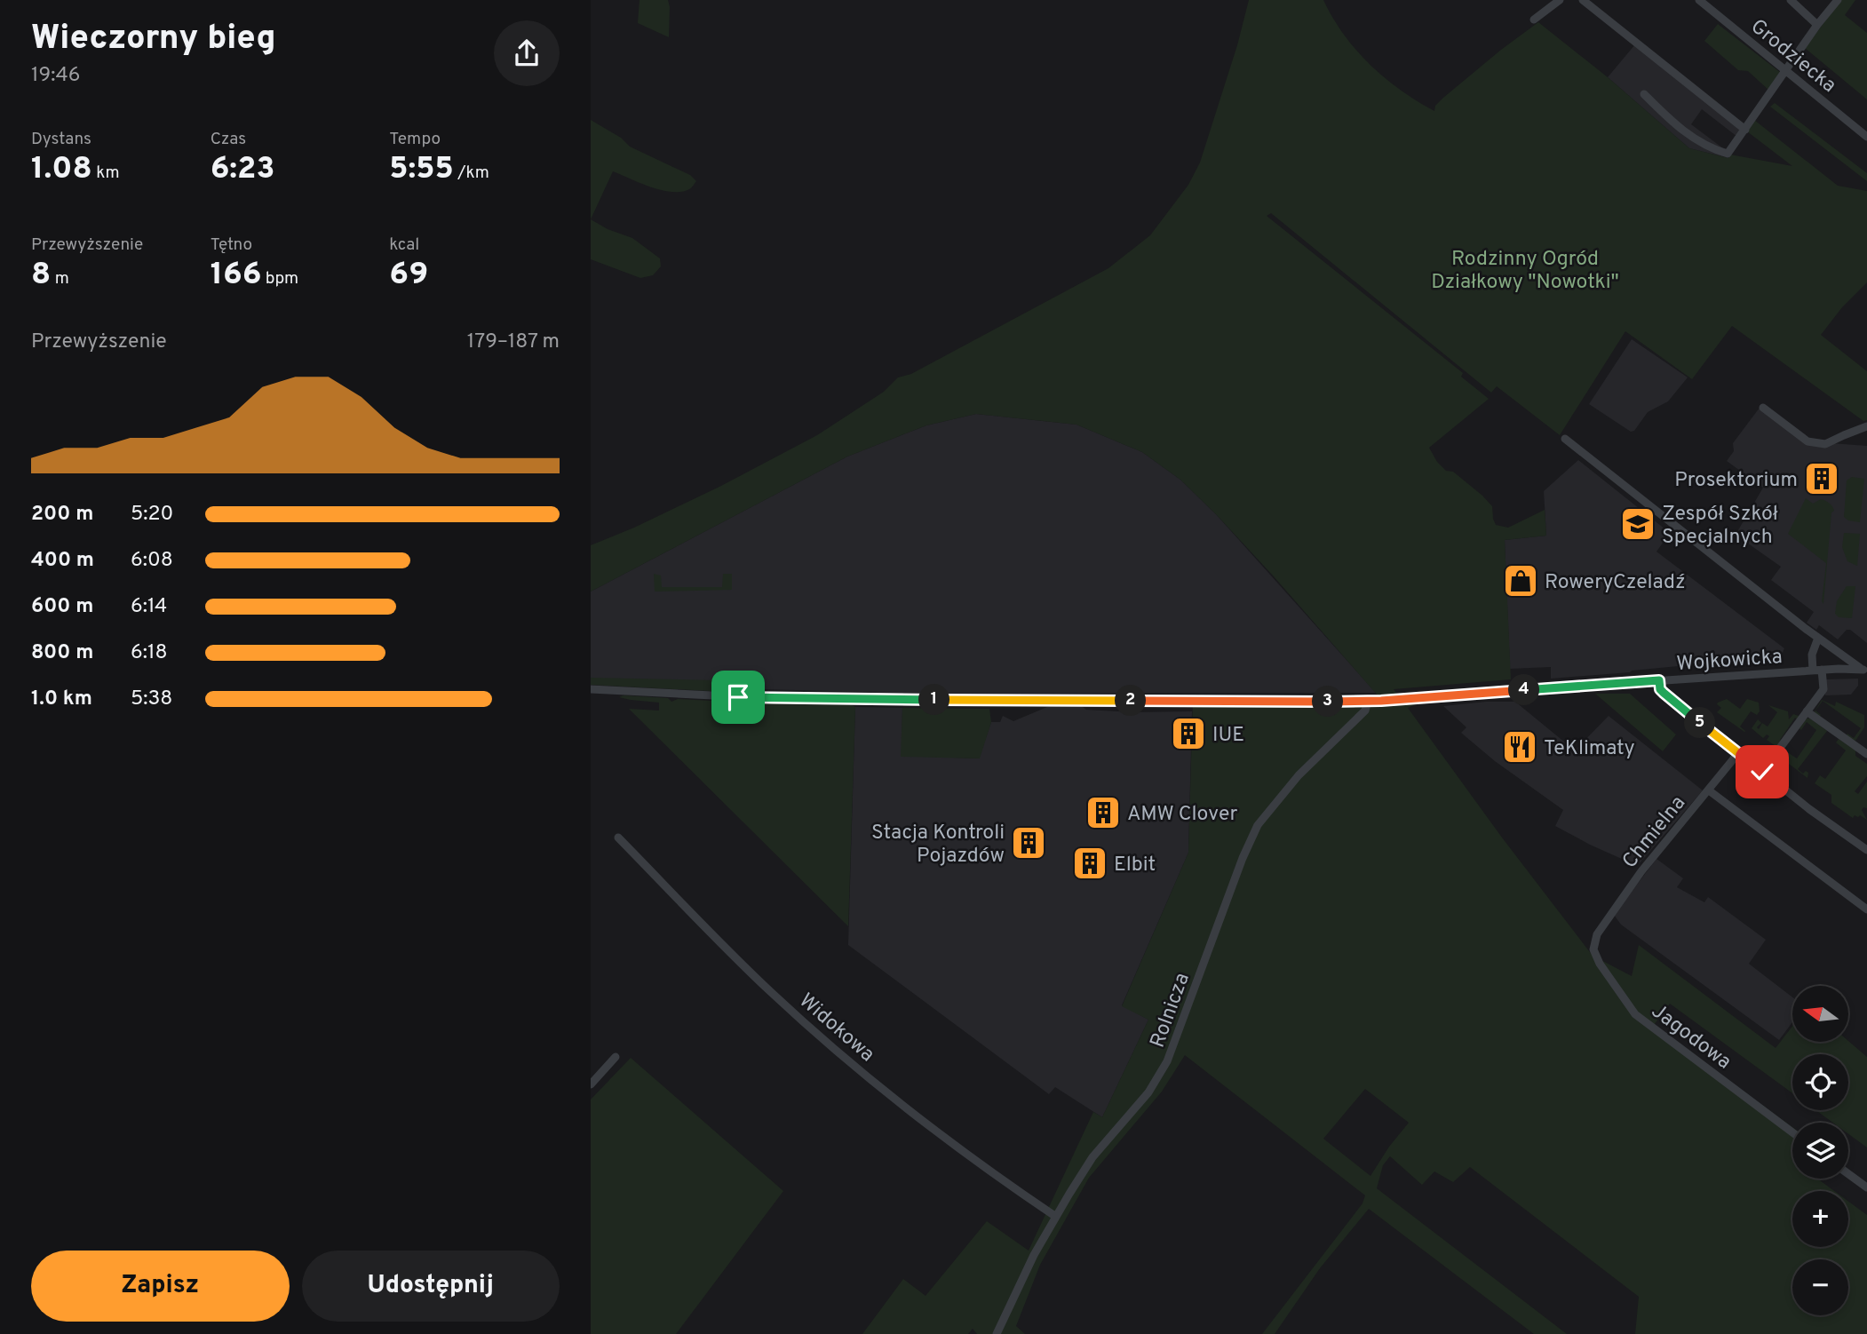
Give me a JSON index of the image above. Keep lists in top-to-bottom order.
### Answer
{
  "streets": {
    "street": [
      "Grodziecka",
      "Wojkowicka",
      "Chmielna",
      "Rolnicza",
      "Widokowa",
      "Jagodowa"
    ]
  },
  "crossings": [
    ["Wojkowicka", "Rolnicza"],
    ["Chmielna", "Jagodowa"],
    ["Rolnicza", "Widokowa"]
  ],
  "parks": ["Rodzinny Ogród Działkowy \"Nowotki\""],
  "places": {
    "building": [
      "Prosektorium",
      "IUE",
      "AMW Clover",
      "Stacja Kontroli Pojazdów",
      "Elbit"
    ],
    "school or university": ["Zespół Szkół Specjalnych"],
    "shop": ["RoweryCzeladź"],
    "restaurant": ["TeKlimaty"]
  },
  "north": "left",
  "page": {
    "heading": ["Wieczorny bieg", "19:46"],
    "stats": [
      ["Dystans", "1.08 km"],
      ["Czas", "6:23"],
      ["Tempo", "5:55 /km"],
      ["Przewyższenie", "8 m"],
      ["Tętno", "166 bpm"],
      ["kcal", "69"]
    ],
    "chart": ["Przewyższenie", "179–187 m"],
    "list": [
      {
        "name": "200 m",
        "note": "5:20"
      },
      {
        "name": "400 m",
        "note": "6:08"
      },
      {
        "name": "600 m",
        "note": "6:14"
      },
      {
        "name": "800 m",
        "note": "6:18"
      },
      {
        "name": "1.0 km",
        "note": "5:38"
      }
    ],
    "pins": [
      "4",
      "1",
      "2",
      "3",
      "5"
    ],
    "map_buttons": ["+", "−"],
    "buttons": ["Zapisz", "Udostępnij"]
  }
}
